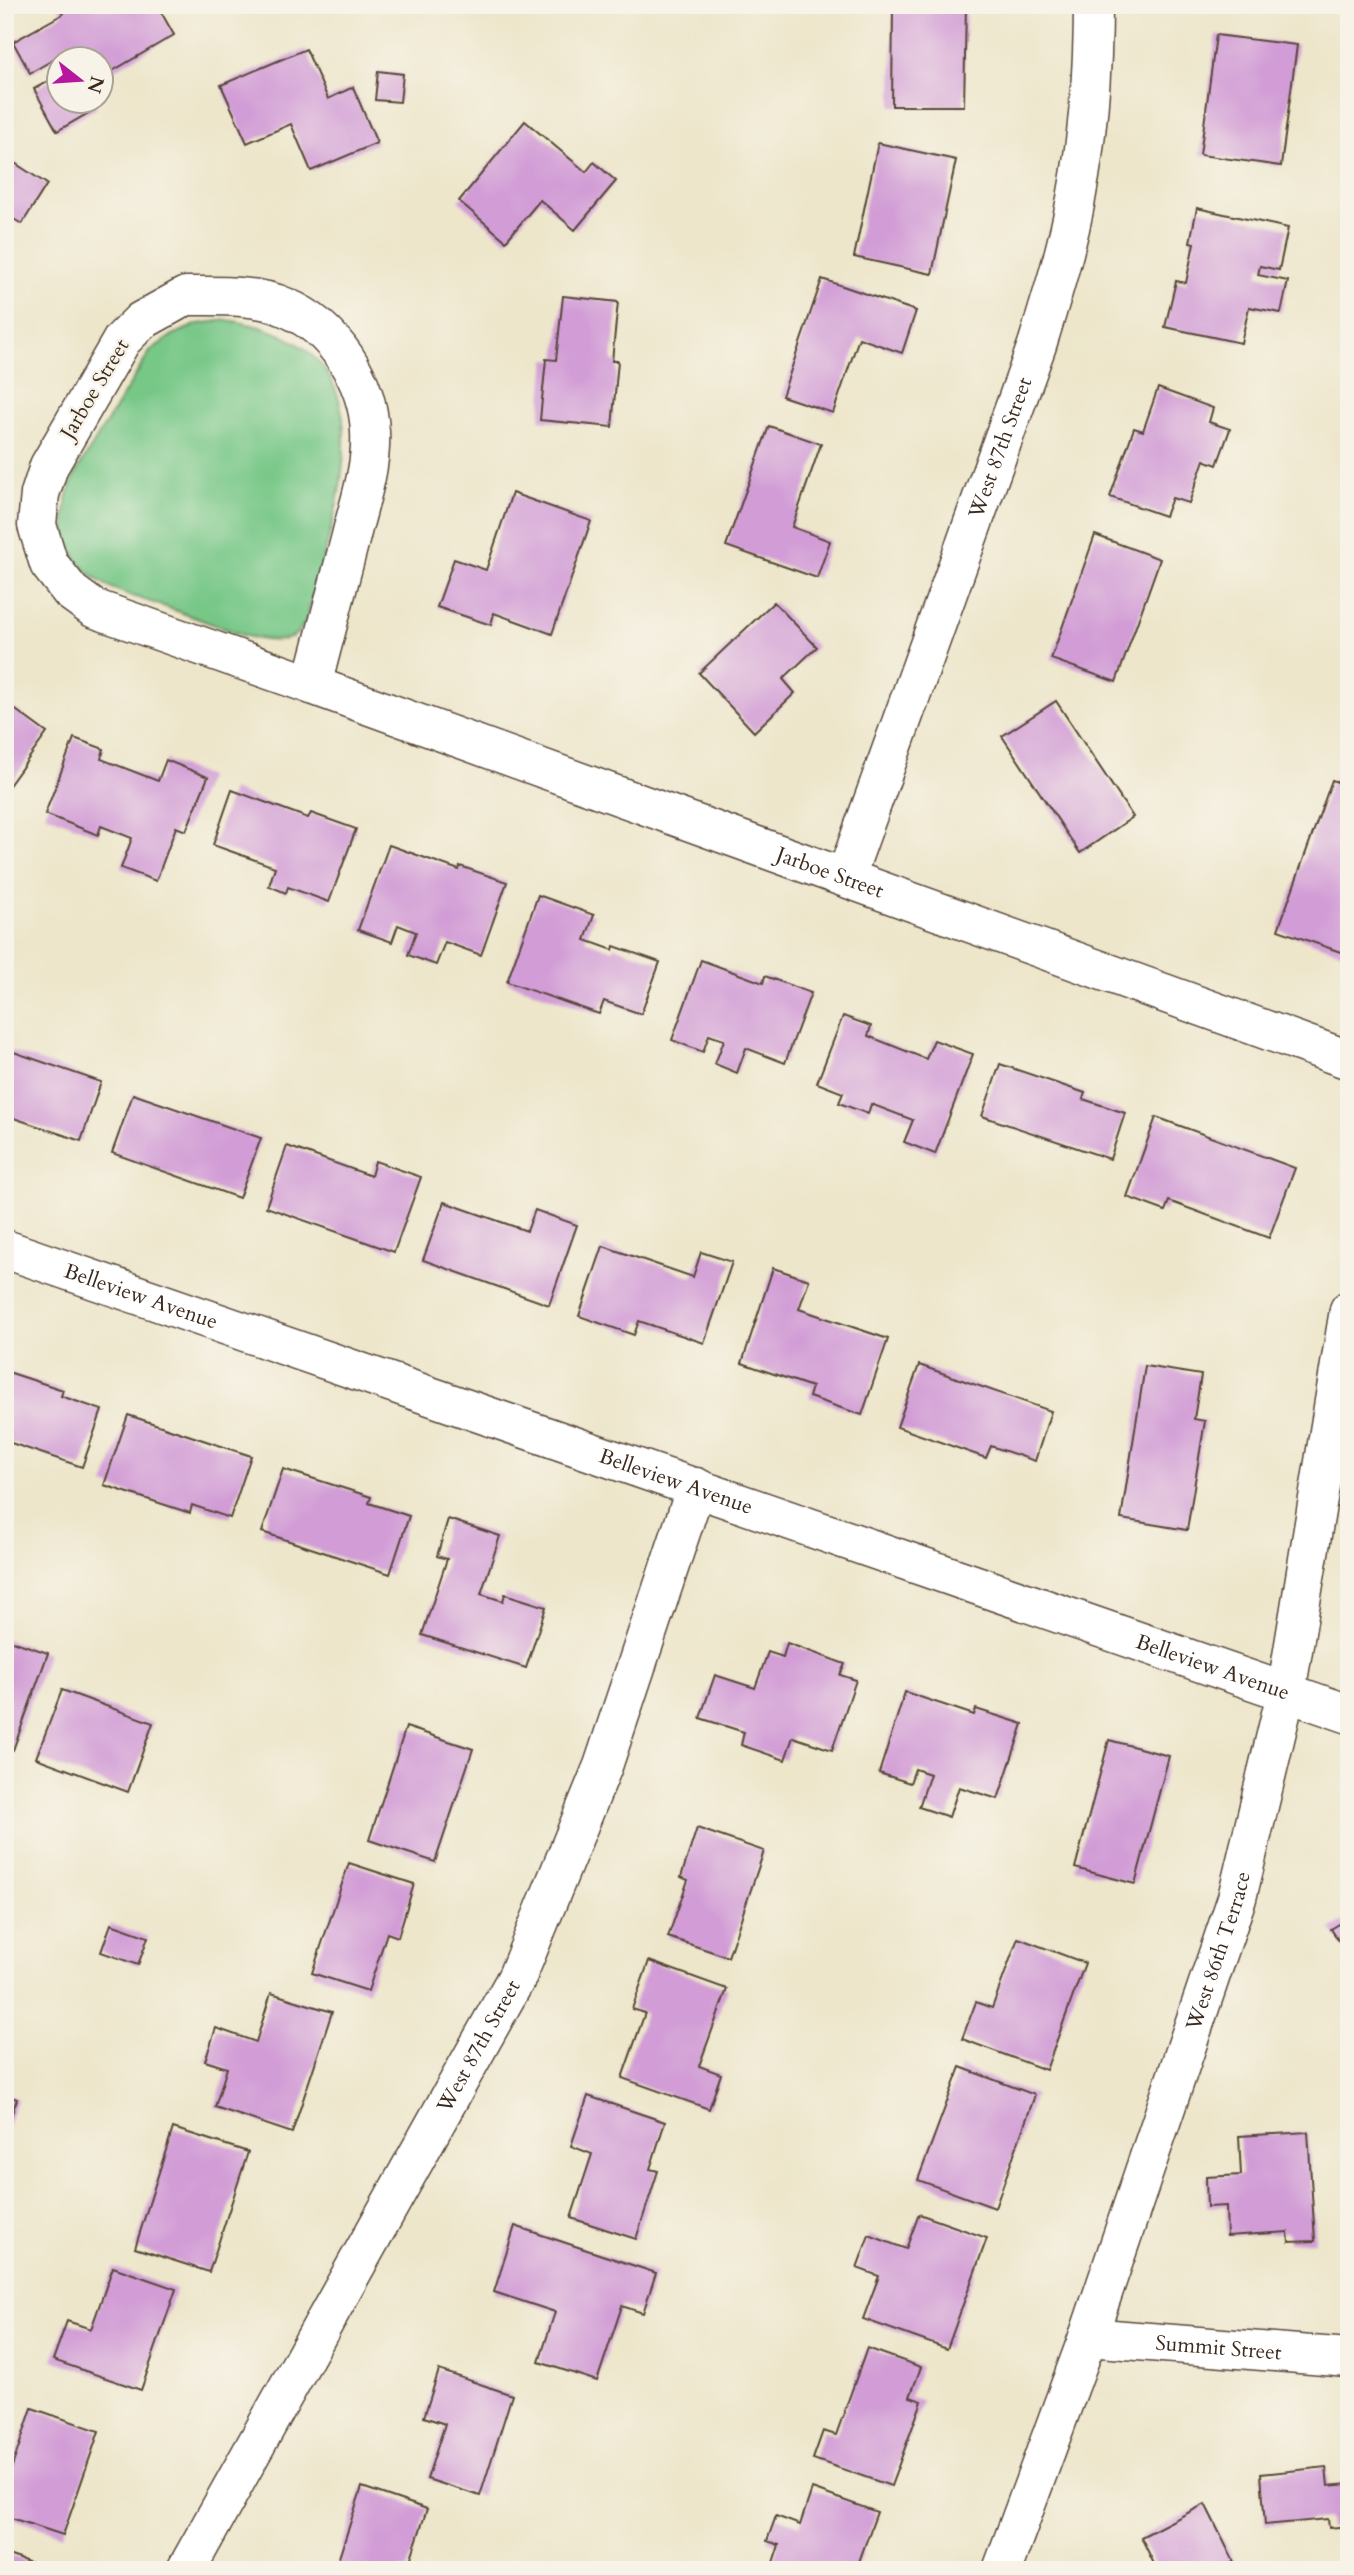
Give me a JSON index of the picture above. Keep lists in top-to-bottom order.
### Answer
{
  "streets": {
    "street": [
      "Jarboe Street",
      "West 87th Street",
      "Belleview Avenue",
      "West 86th Terrace",
      "Summit Street"
    ]
  },
  "crossings": [
    ["Jarboe Street", "West 87th Street"],
    ["West 87th Street", "Belleview Avenue"],
    ["Belleview Avenue", "West 86th Terrace"],
    ["West 86th Terrace", "Summit Street"]
  ],
  "north": "right"
}
